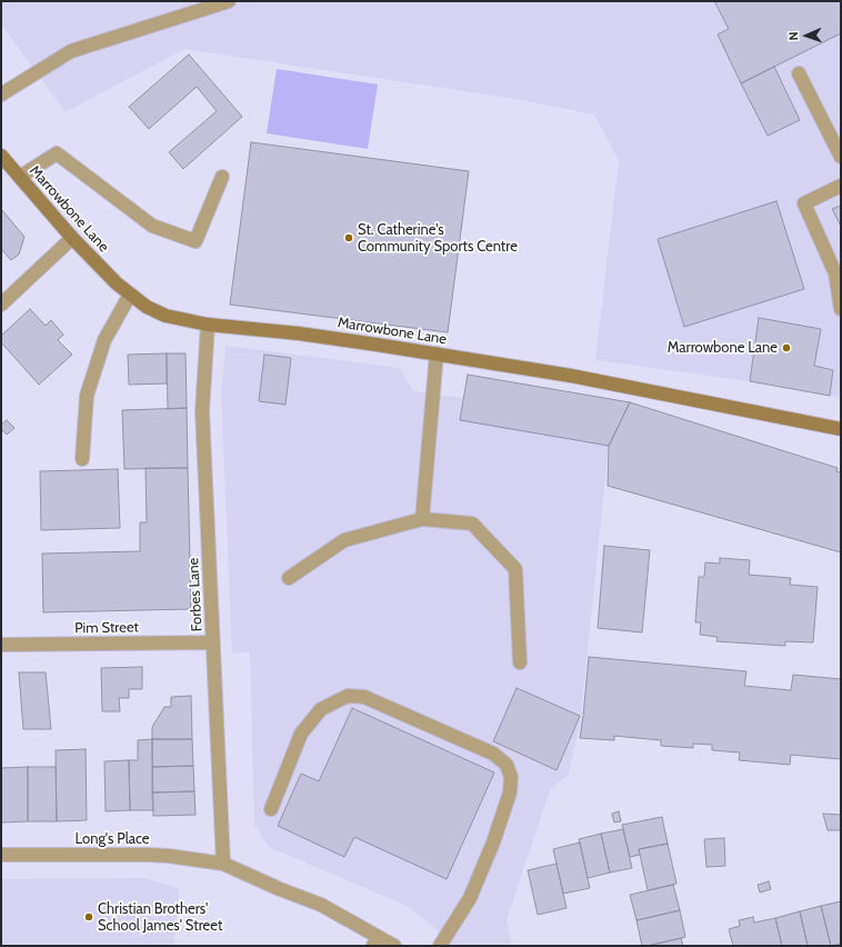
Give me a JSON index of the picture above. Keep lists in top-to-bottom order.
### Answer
{
  "streets": {
    "main road": ["Marrowbone Lane"],
    "street": ["Forbes Lane", "Pim Street", "Long's Place"]
  },
  "crossings": [
    ["Marrowbone Lane", "Forbes Lane"],
    ["Forbes Lane", "Pim Street"],
    ["Forbes Lane", "Long's Place"]
  ],
  "places": ["St. Catherine's Community Sports Centre", "Marrowbone Lane", "Christian Brothers' School James' Street"],
  "north": "left"
}
